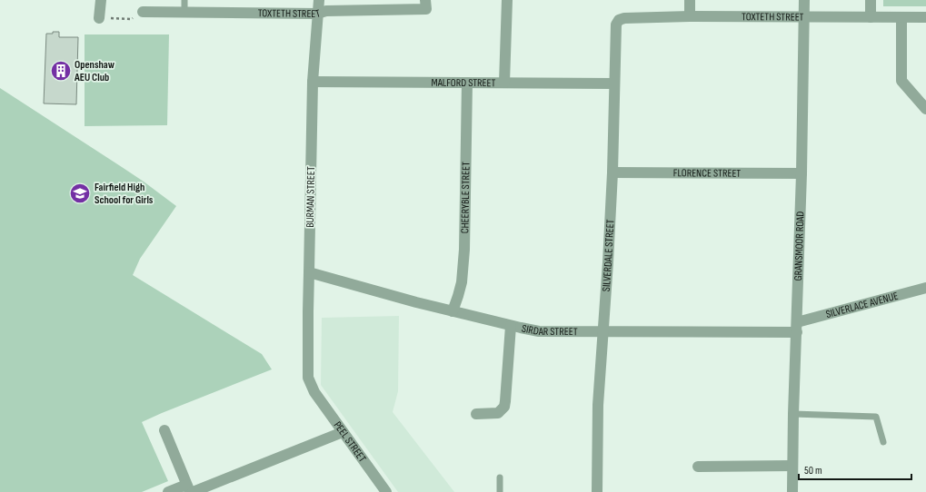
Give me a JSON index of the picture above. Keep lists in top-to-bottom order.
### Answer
{
  "streets": {
    "street": [
      "TOXTETH STREET",
      "MALFORD STREET",
      "FLORENCE STREET",
      "BURMAN STREET",
      "CHEERYBLE STREET",
      "GRANSMOOR ROAD",
      "SILVERDALE STREET",
      "SILVERLACE AVENUE",
      "SIRDAR STREET",
      "PEEL STREET"
    ]
  },
  "crossings": [
    ["TOXTETH STREET", "BURMAN STREET"],
    ["TOXTETH STREET", "GRANSMOOR ROAD"],
    ["TOXTETH STREET", "SILVERDALE STREET"],
    ["MALFORD STREET", "BURMAN STREET"],
    ["MALFORD STREET", "CHEERYBLE STREET"],
    ["MALFORD STREET", "SILVERDALE STREET"],
    ["FLORENCE STREET", "GRANSMOOR ROAD"],
    ["FLORENCE STREET", "SILVERDALE STREET"],
    ["BURMAN STREET", "SIRDAR STREET"],
    ["BURMAN STREET", "PEEL STREET"],
    ["CHEERYBLE STREET", "SIRDAR STREET"],
    ["GRANSMOOR ROAD", "SILVERLACE AVENUE"],
    ["GRANSMOOR ROAD", "SIRDAR STREET"],
    ["SILVERDALE STREET", "SIRDAR STREET"],
    ["SILVERLACE AVENUE", "SIRDAR STREET"]
  ],
  "places": {
    "building": ["Openshaw AEU Club"],
    "school or university": ["Fairfield High School for Girls"]
  },
  "scale_bar": "50 m"
}
